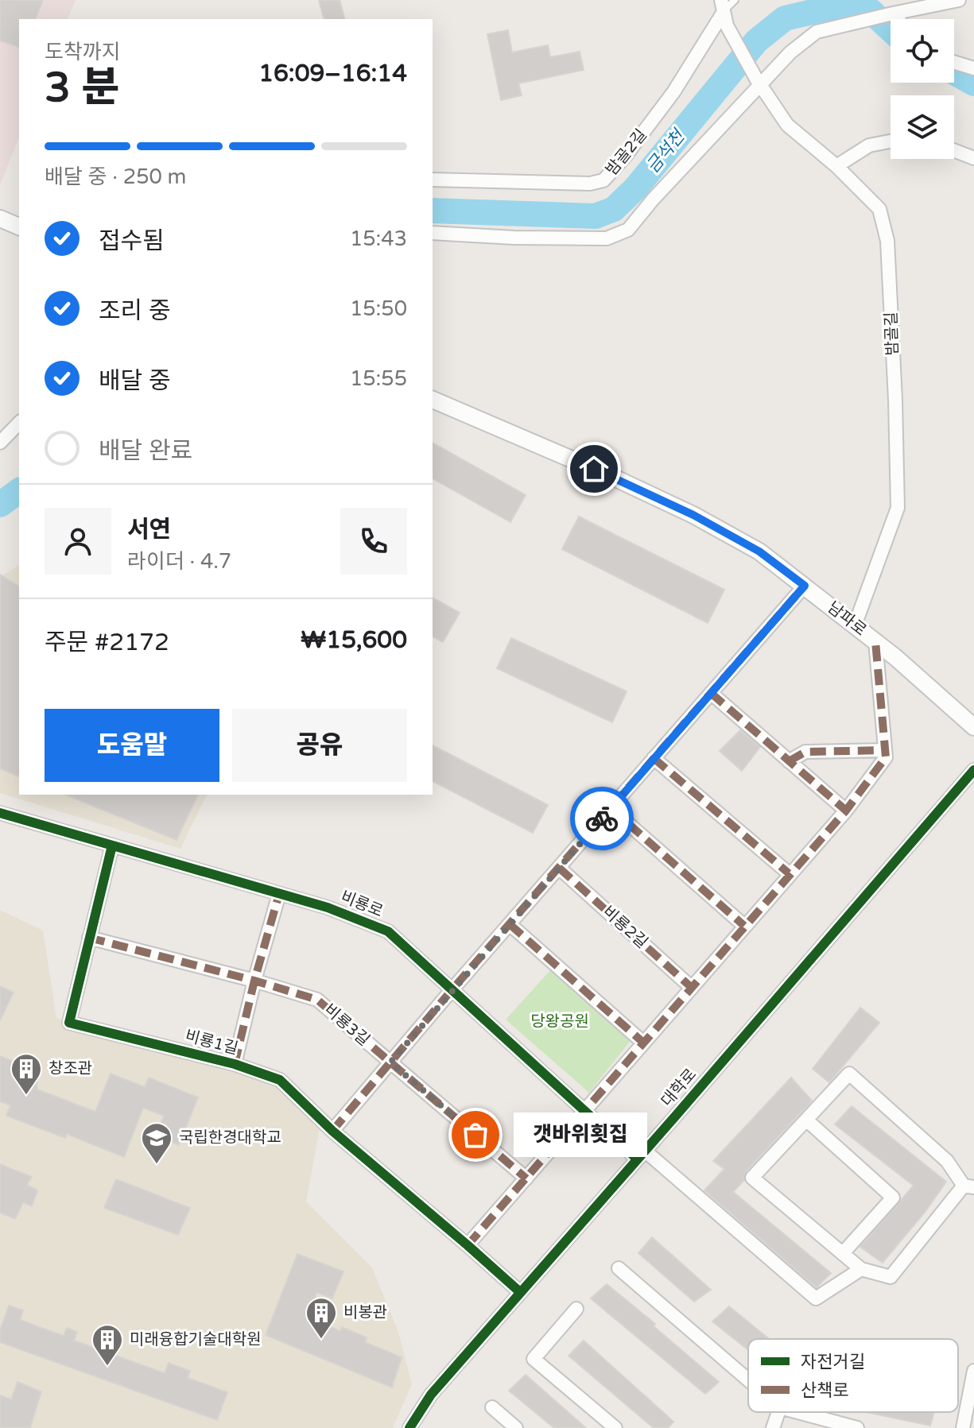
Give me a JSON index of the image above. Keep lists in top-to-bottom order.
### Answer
{
  "streets": {
    "street": [
      "밤골2길",
      "밤골길",
      "남파로",
      "비룡로",
      "비룡2길",
      "비룡3길",
      "비룡1길",
      "대학로"
    ]
  },
  "crossings": [
    ["밤골2길", "밤골길"],
    ["밤골길", "남파로"],
    ["비룡로", "비룡1길"],
    ["비룡로", "대학로"],
    ["비룡3길", "비룡1길"],
    ["비룡1길", "대학로"]
  ],
  "water": ["금석천"],
  "parks": ["당왕공원"],
  "places": {
    "building": ["창조관", "비봉관", "미래융합기술대학원"],
    "other": ["갯바위횟집"],
    "school or university": ["국립한경대학교"]
  },
  "legend": ["자전거길", "산책로"],
  "page": {
    "heading": ["3 분", "도착까지", "16:09–16:14"],
    "panel": [
      "서연",
      "라이더 · 4.7",
      "주문 #2172",
      "₩15,600"
    ],
    "bar": "배달 중 · 250 m",
    "list": [
      ["접수됨", "15:43"],
      ["조리 중", "15:50"],
      ["배달 중", "15:55"],
      "배달 완료"
    ],
    "buttons": ["도움말", "공유"],
    "bubble": "갯바위횟집"
  }
}
